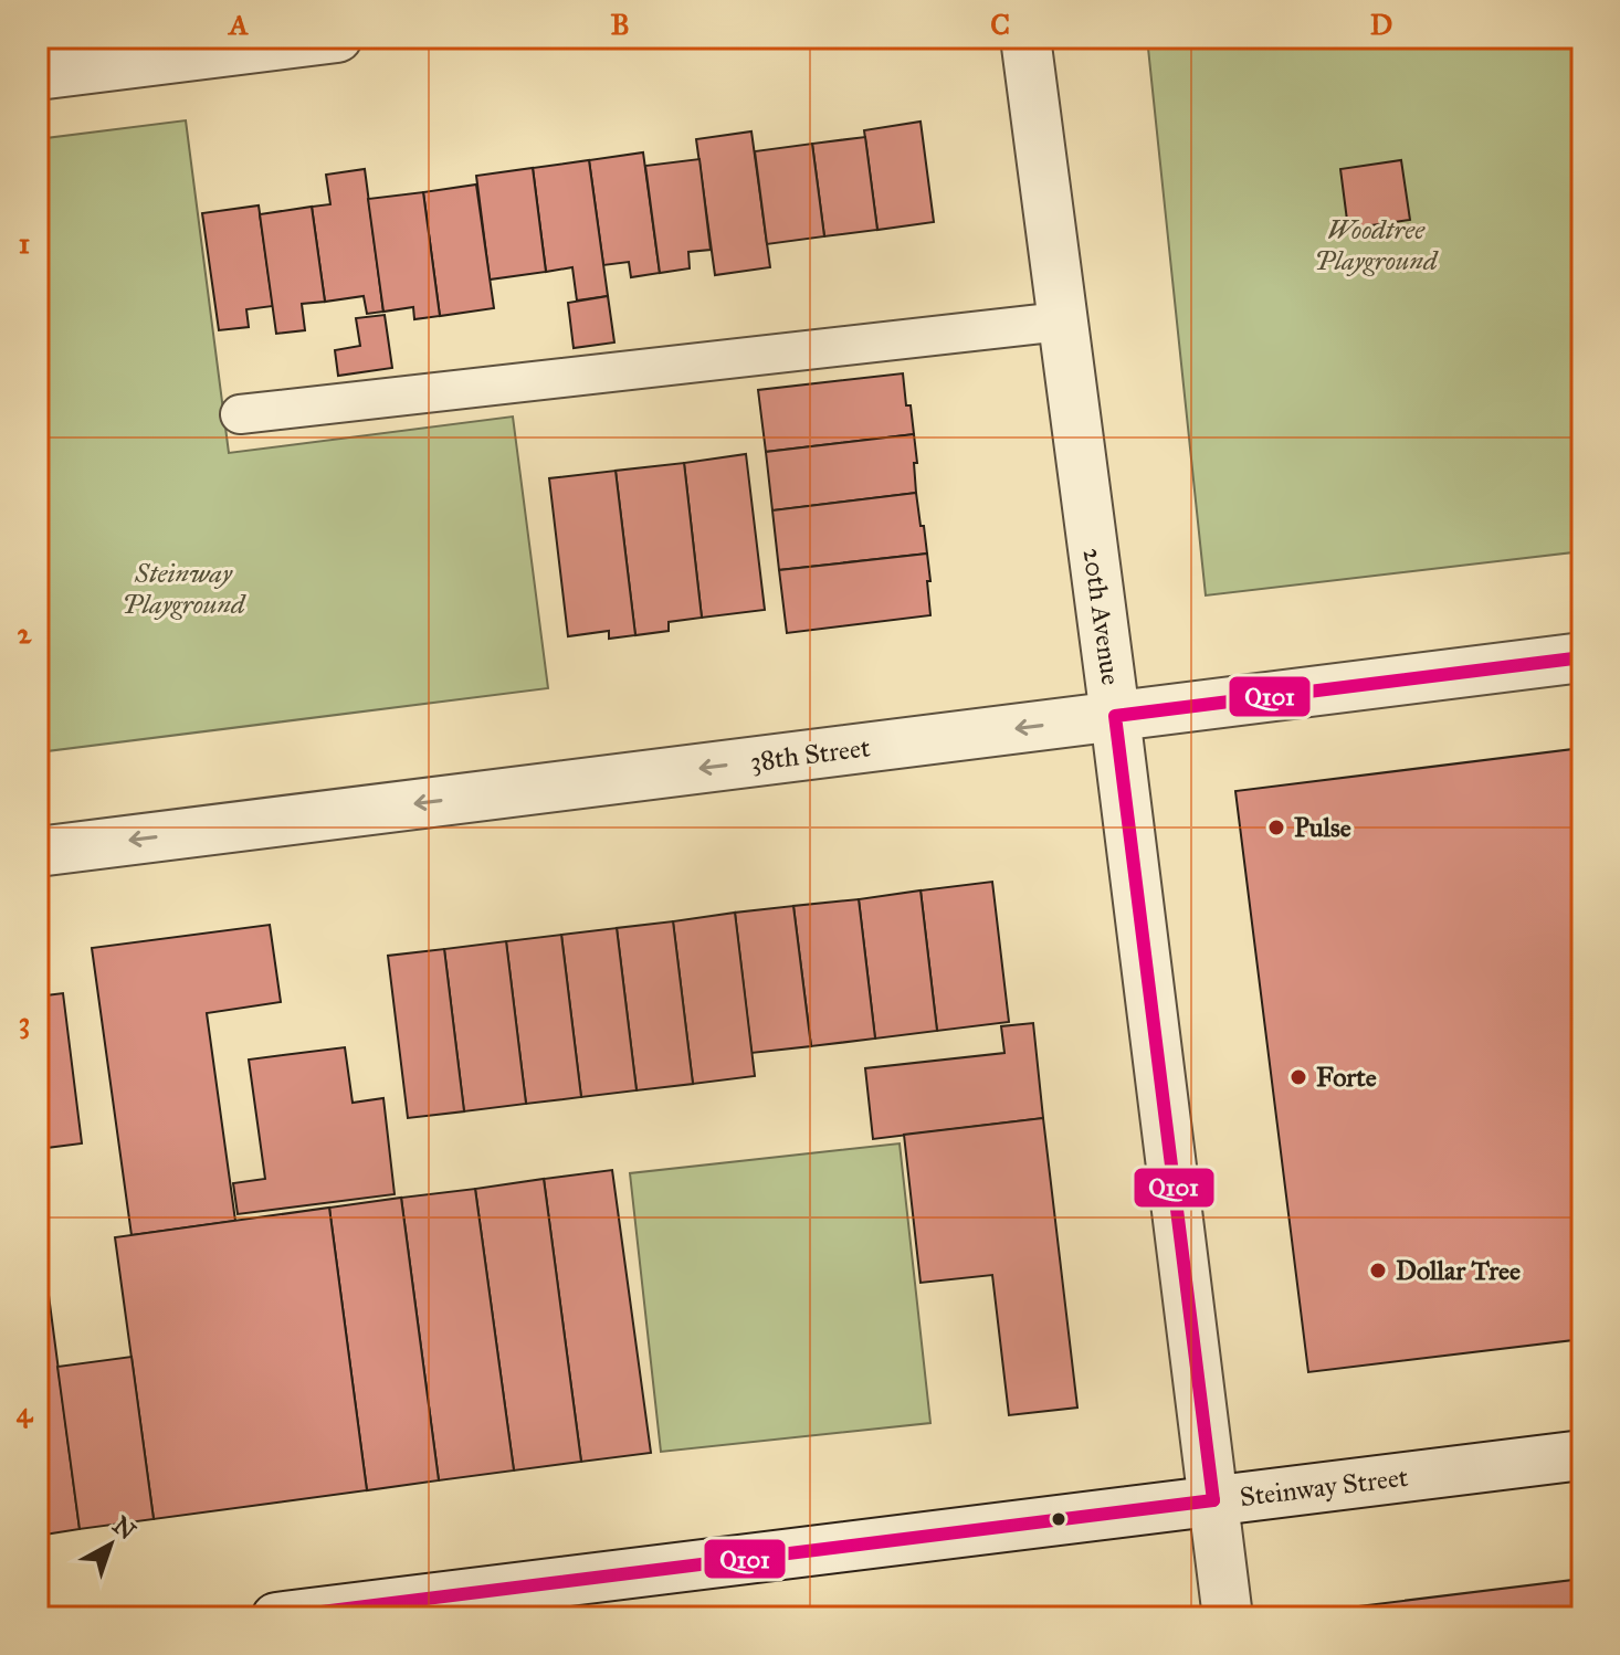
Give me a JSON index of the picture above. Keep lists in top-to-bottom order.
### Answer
{
  "streets": {
    "street": ["20th Avenue", "38th Street", "Steinway Street"]
  },
  "crossings": [
    ["20th Avenue", "38th Street"],
    ["20th Avenue", "Steinway Street"]
  ],
  "one_way": ["38th Street"],
  "parks": ["Woodtree Playground", "Steinway Playground"],
  "places": ["Pulse", "Forte", "Dollar Tree"],
  "lines": ["transit line Q101"],
  "north": "top right",
  "grid": {
    "columns": [
      "A",
      "B",
      "C",
      "D"
    ],
    "rows": [
      "1",
      "2",
      "3",
      "4"
    ]
  }
}
